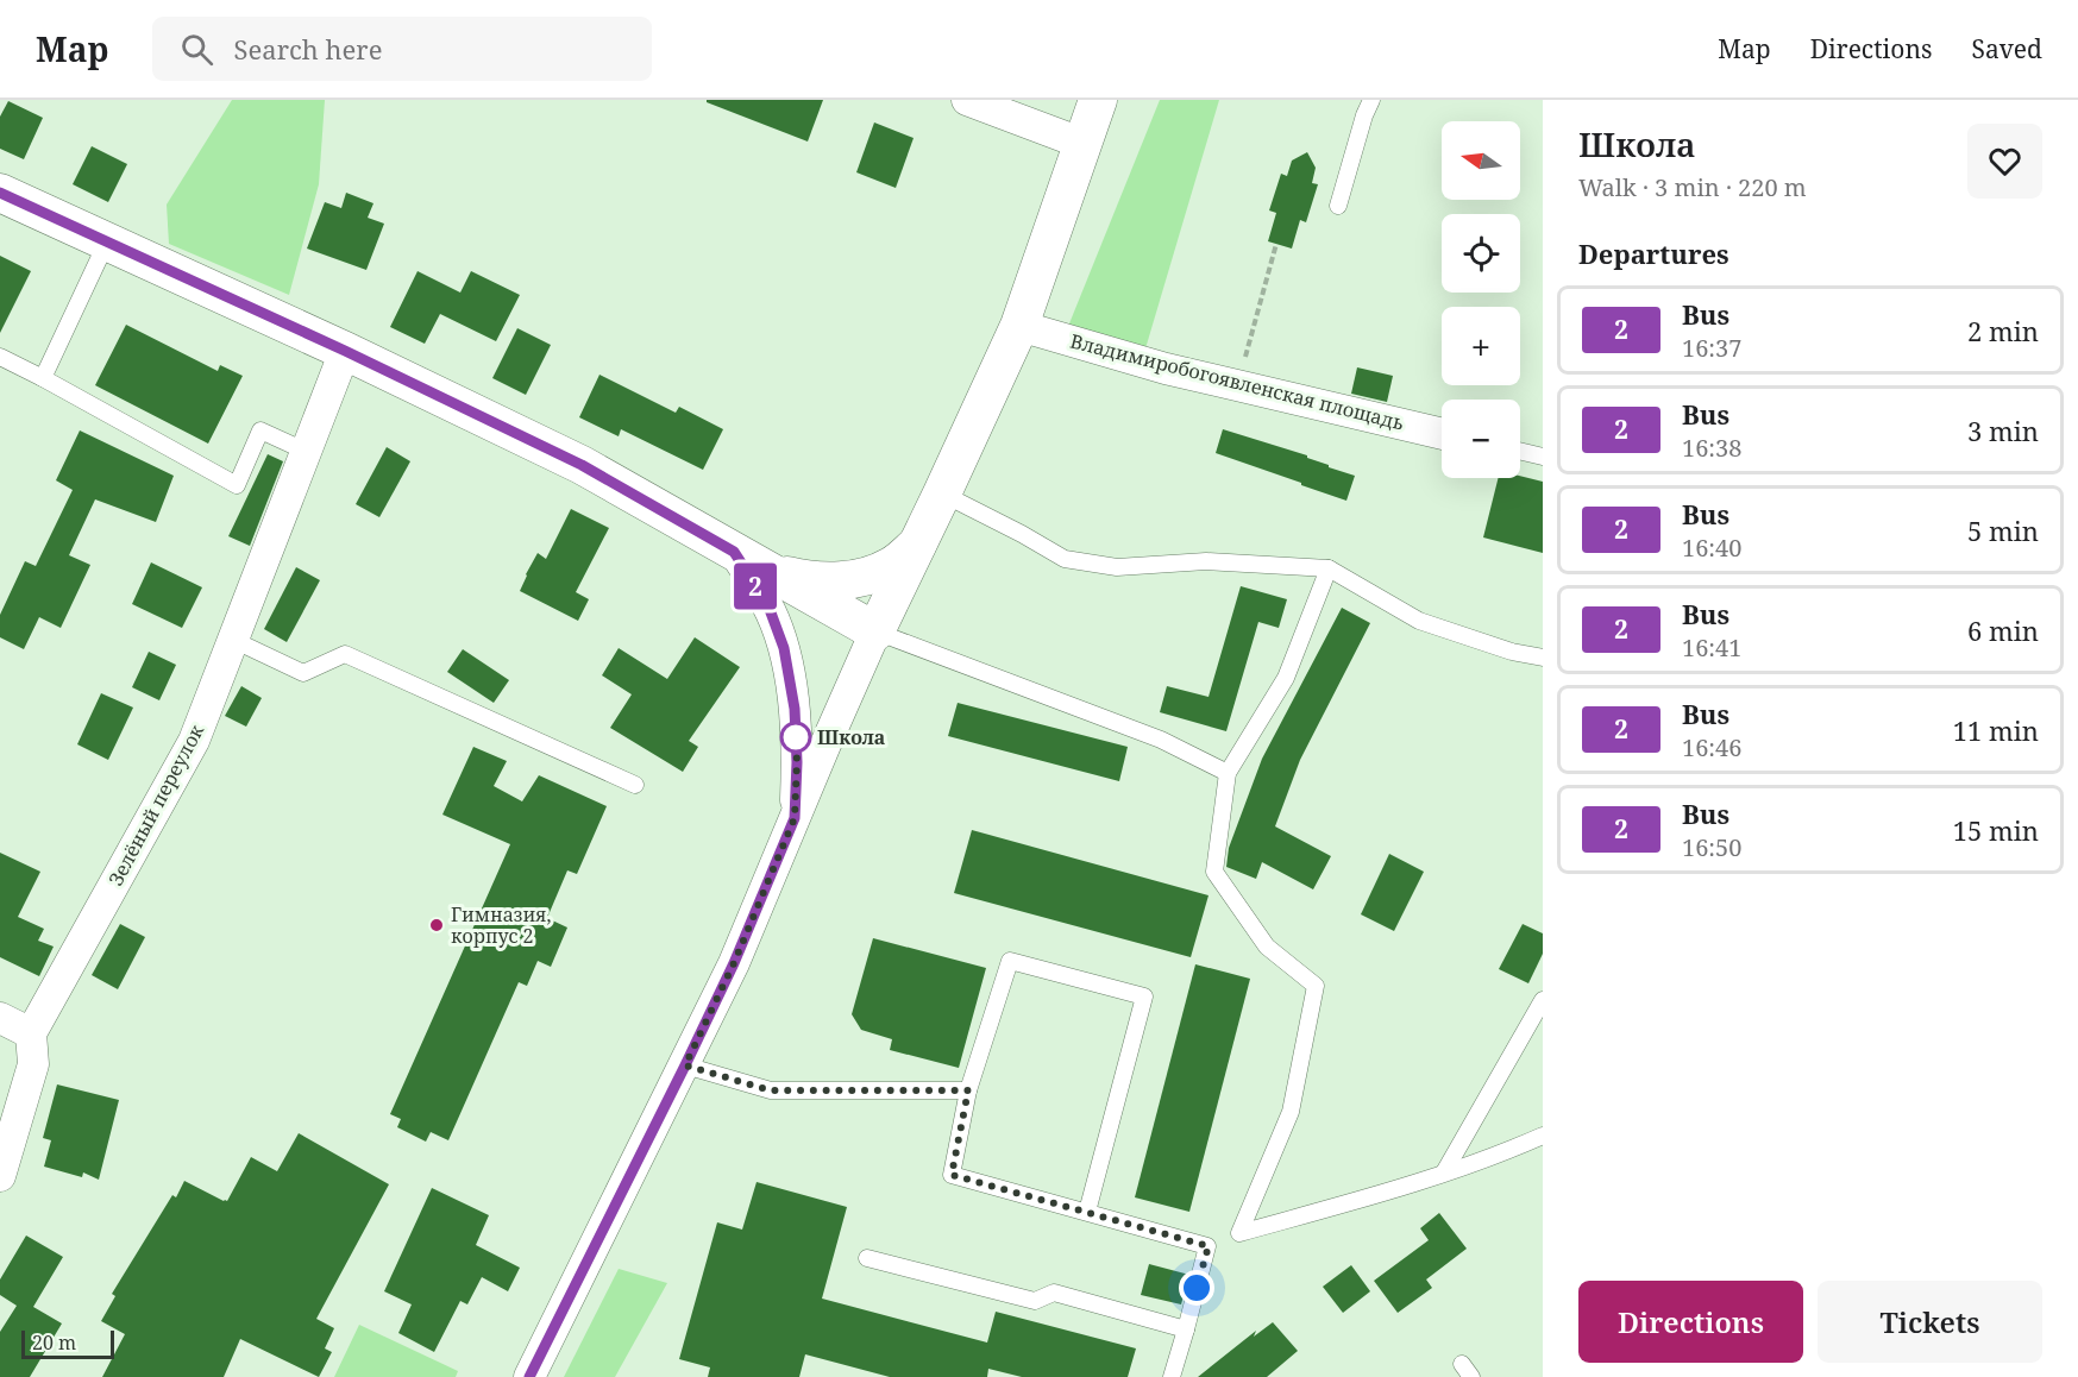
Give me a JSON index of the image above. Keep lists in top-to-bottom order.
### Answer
{
  "streets": {
    "street": ["Владимиробогоявленская площадь", "Зелёный переулок"]
  },
  "places": ["Школа", "Гимназия, корпус 2"],
  "lines": ["bus line 2"],
  "scale_bar": "20 m",
  "north": "left",
  "page": {
    "header": "Map",
    "search": "Search here",
    "nav": ["Map", "Directions", "Saved"],
    "on_map": "2",
    "heading": [
      ["Школа", "Walk · 3 min · 220 m"],
      "Departures"
    ],
    "map_buttons": ["+", "−"],
    "list": [
      {
        "mark": "2",
        "name": "Bus",
        "note": "16:37",
        "value": "2 min"
      },
      {
        "mark": "2",
        "name": "Bus",
        "note": "16:38",
        "value": "3 min"
      },
      {
        "mark": "2",
        "name": "Bus",
        "note": "16:40",
        "value": "5 min"
      },
      {
        "mark": "2",
        "name": "Bus",
        "note": "16:41",
        "value": "6 min"
      },
      {
        "mark": "2",
        "name": "Bus",
        "note": "16:46",
        "value": "11 min"
      },
      {
        "mark": "2",
        "name": "Bus",
        "note": "16:50",
        "value": "15 min"
      }
    ],
    "buttons": ["Directions", "Tickets"],
    "scale": "20 m"
  }
}
